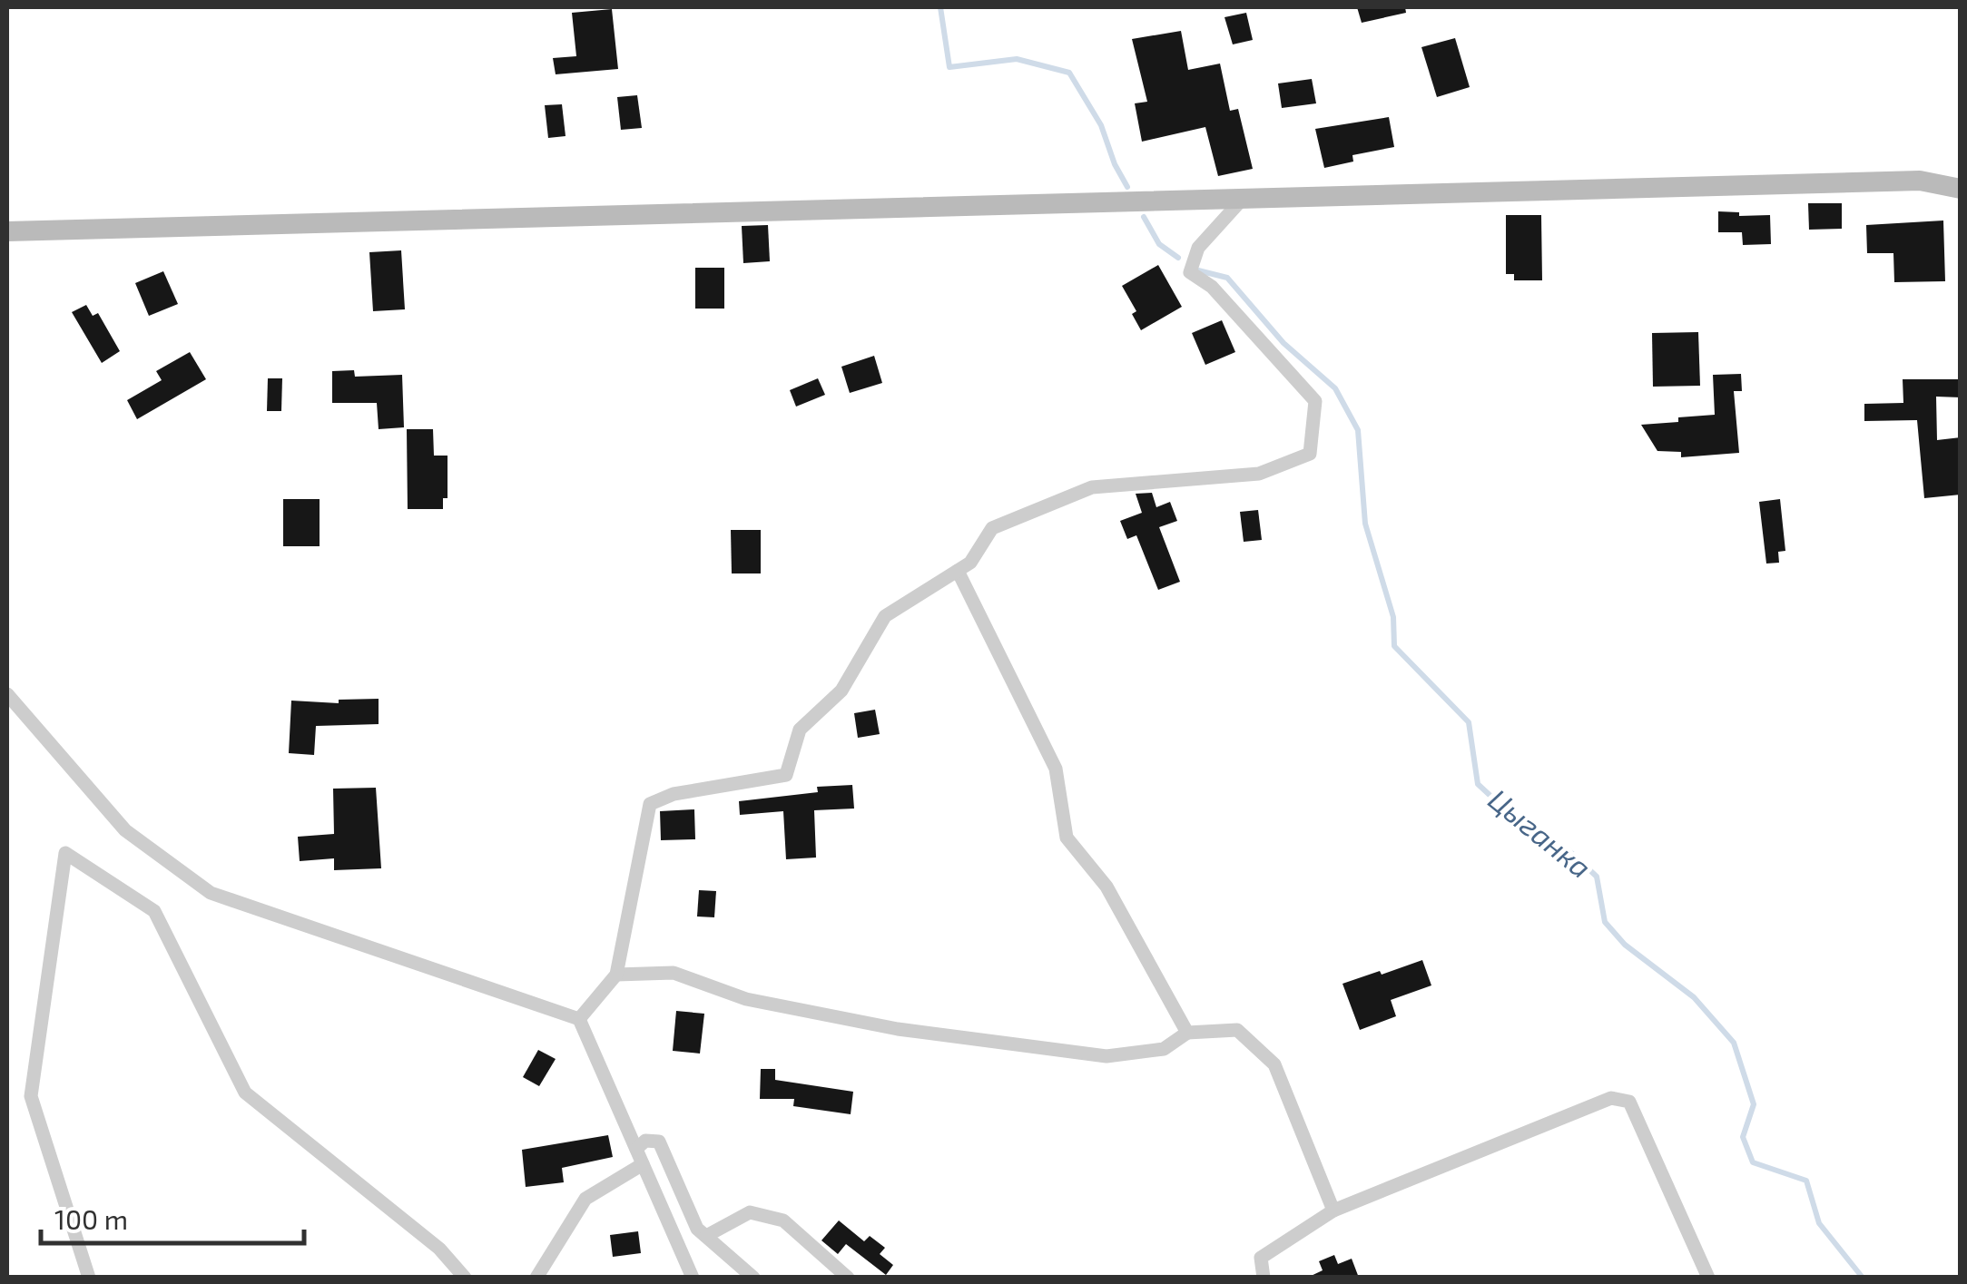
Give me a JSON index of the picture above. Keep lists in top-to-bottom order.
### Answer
{
  "water": ["Цыганка"],
  "scale_bar": "100 m"
}
